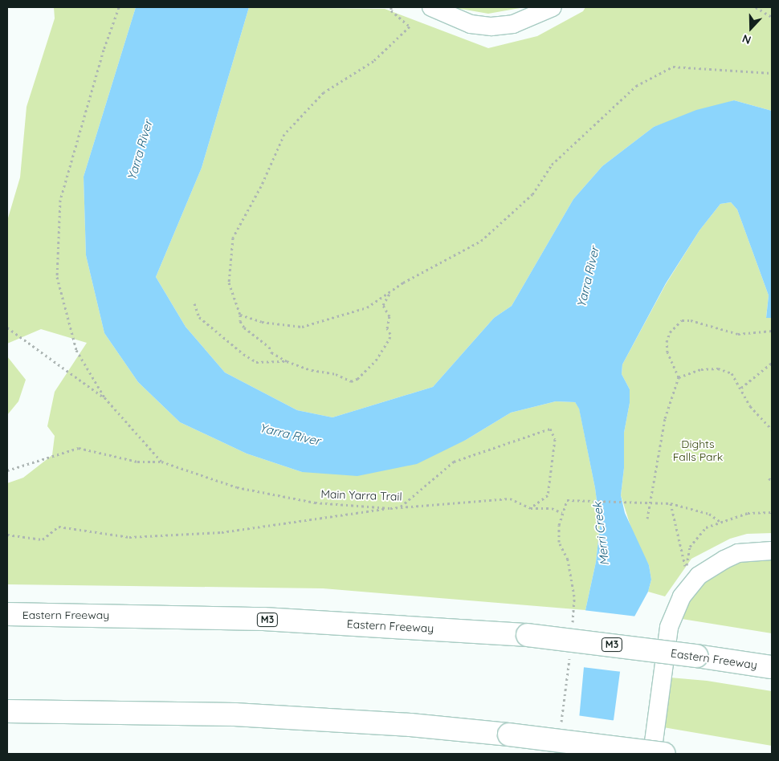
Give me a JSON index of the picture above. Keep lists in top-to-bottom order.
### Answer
{
  "streets": {
    "highway": ["Eastern Freeway", "M3"],
    "path": ["Main Yarra Trail"]
  },
  "water": ["Yarra River", "Merri Creek"],
  "parks": ["Dights Falls Park"],
  "north": "bottom"
}
